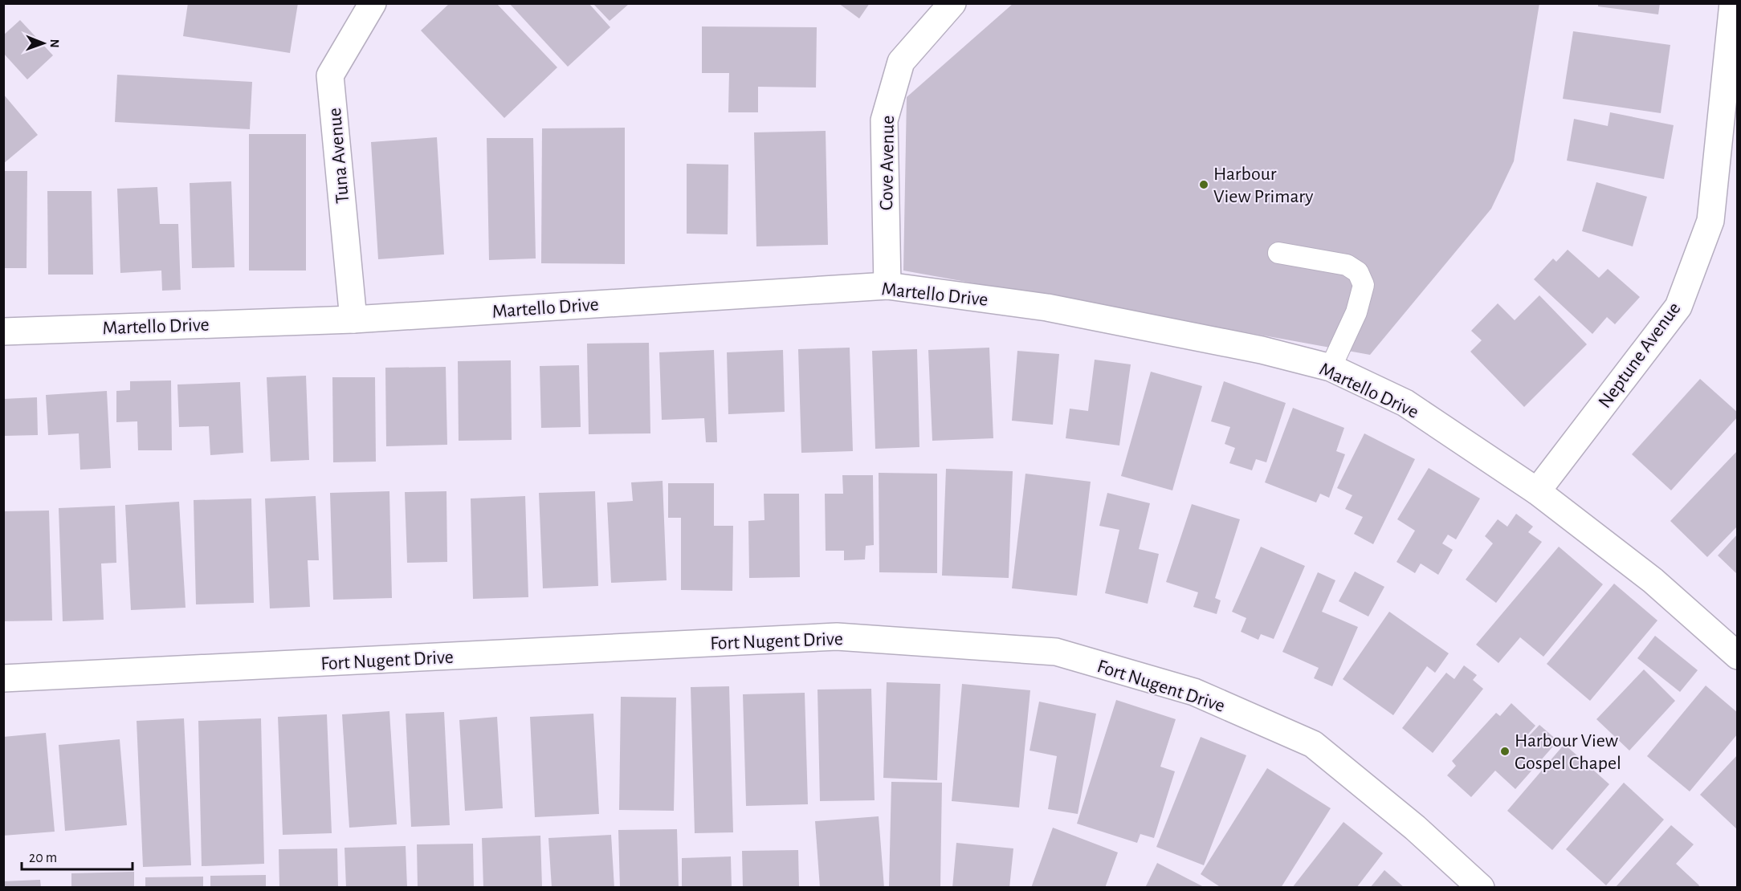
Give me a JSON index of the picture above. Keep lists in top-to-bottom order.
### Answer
{
  "streets": {
    "street": [
      "Tuna Avenue",
      "Cove Avenue",
      "Martello Drive",
      "Neptune Avenue",
      "Fort Nugent Drive"
    ]
  },
  "crossings": [
    ["Tuna Avenue", "Martello Drive"],
    ["Cove Avenue", "Martello Drive"],
    ["Martello Drive", "Neptune Avenue"]
  ],
  "places": ["Harbour View Primary", "Harbour View Gospel Chapel"],
  "scale_bar": "20 m",
  "north": "right"
}
